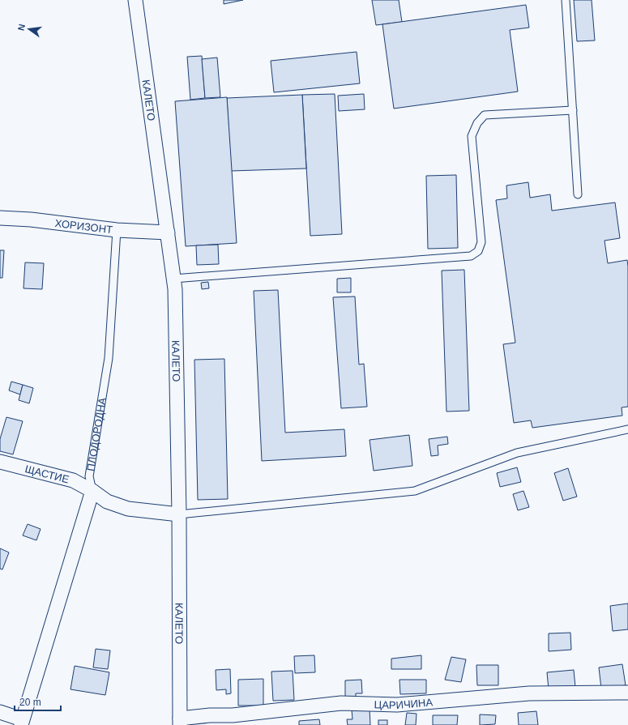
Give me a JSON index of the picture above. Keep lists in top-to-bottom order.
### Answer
{
  "streets": {
    "street": [
      "КАЛЕТО",
      "ХОРИЗОНТ",
      "ПЛОДОРОДНА",
      "ЩАСТИЕ",
      "ЦАРИЧИНА"
    ]
  },
  "crossings": [
    ["КАЛЕТО", "ХОРИЗОНТ"],
    ["КАЛЕТО", "ЩАСТИЕ"],
    ["КАЛЕТО", "ЦАРИЧИНА"],
    ["ХОРИЗОНТ", "ПЛОДОРОДНА"],
    ["ПЛОДОРОДНА", "ЩАСТИЕ"]
  ],
  "scale_bar": "20 m",
  "north": "left"
}
